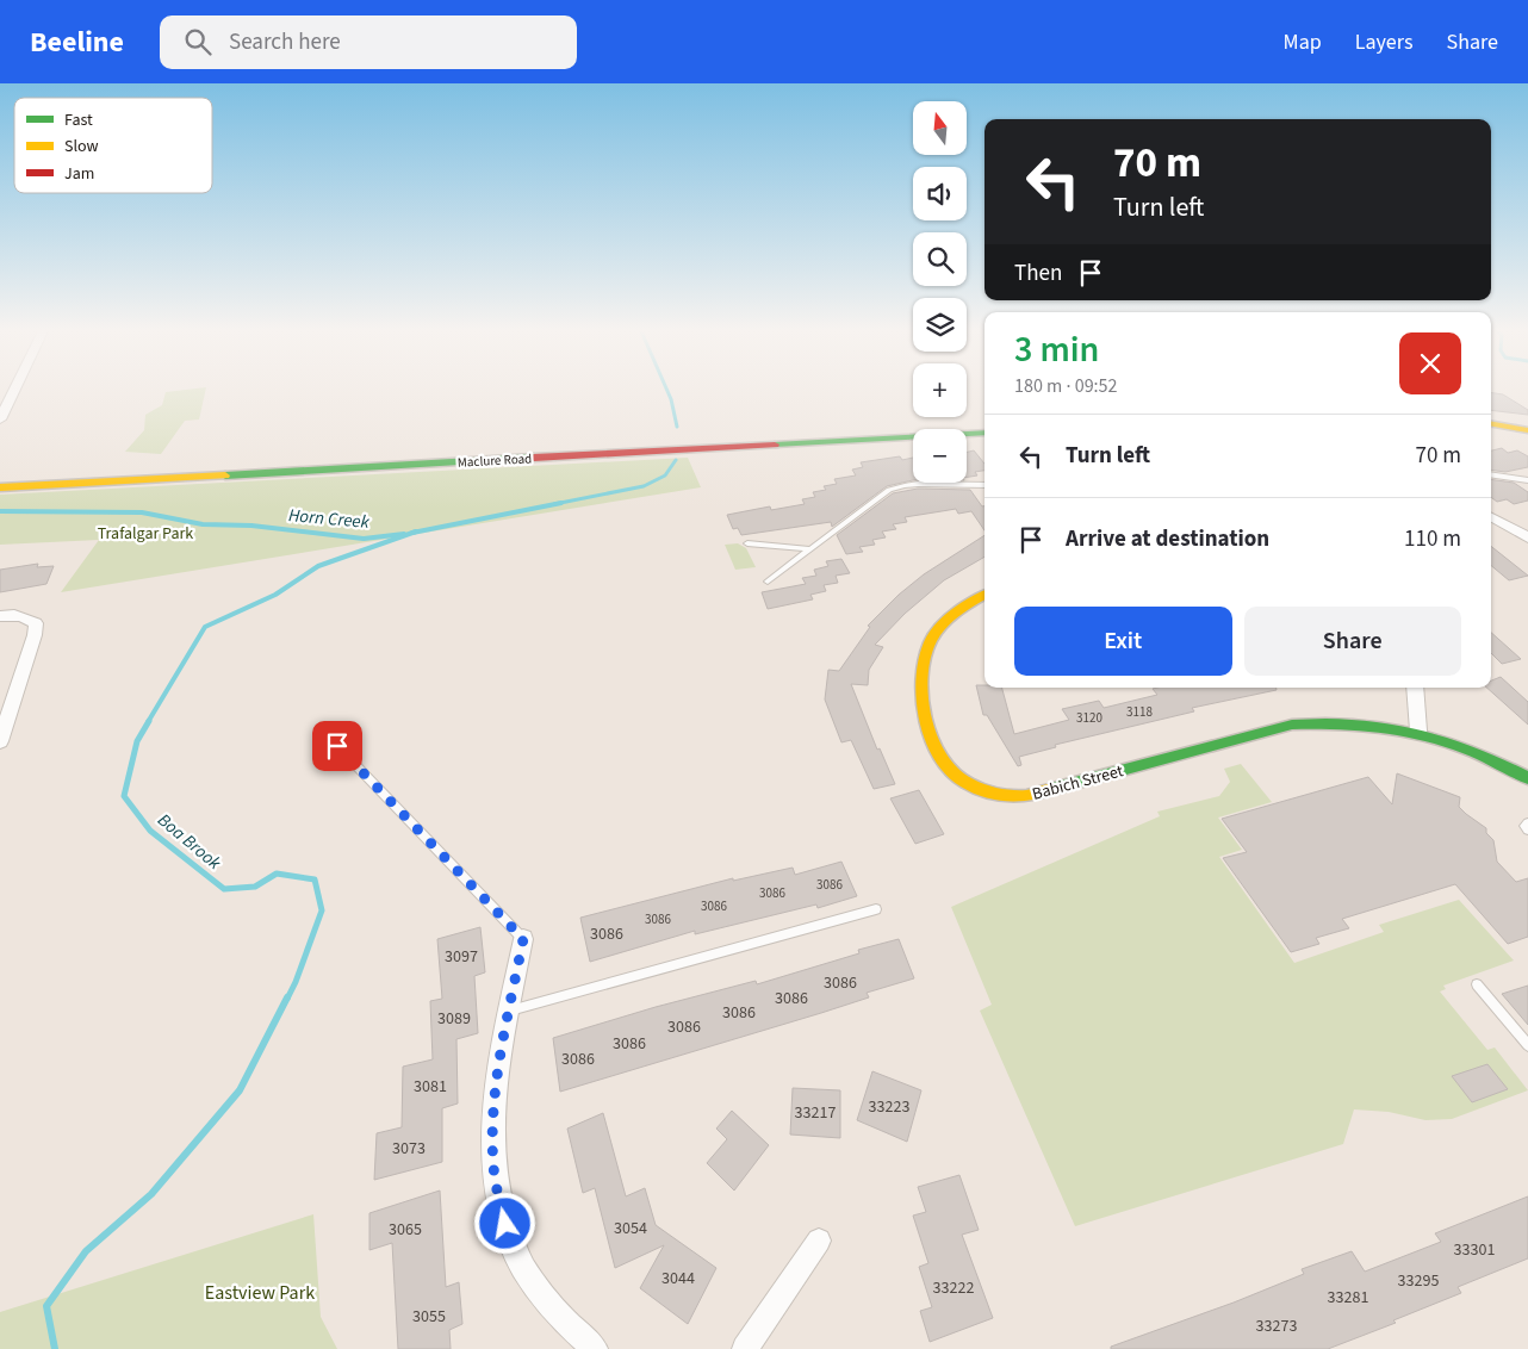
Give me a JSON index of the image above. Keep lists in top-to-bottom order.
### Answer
{
  "streets": {
    "main road": ["Maclure Road", "Babich Street"]
  },
  "water": ["Horn Creek", "Boa Brook"],
  "parks": ["Trafalgar Park", "Eastview Park"],
  "house_numbers": [
    "3118",
    "3120",
    "3086",
    "3086",
    "3086",
    "3086",
    "3086",
    "3097",
    "3086",
    "3086",
    "3086",
    "3089",
    "3086",
    "3086",
    "3086",
    "3081",
    "33223",
    "33217",
    "3073",
    "3054",
    "3065",
    "33301",
    "3044",
    "33295",
    "33222",
    "33281",
    "3055",
    "33273"
  ],
  "legend": ["Fast", "Slow", "Jam"],
  "north": "top",
  "page": {
    "header": "Beeline",
    "search": "Search here",
    "nav": ["Map", "Layers", "Share"],
    "map_buttons": ["+", "−"],
    "turn": ["70 m", "Turn left"],
    "then": "Then",
    "heading": ["3 min", "180 m · 09:52"],
    "list": [
      {
        "name": "Turn left",
        "value": "70 m"
      },
      {
        "name": "Arrive at destination",
        "value": "110 m"
      }
    ],
    "buttons": ["Exit", "Share"]
  }
}
